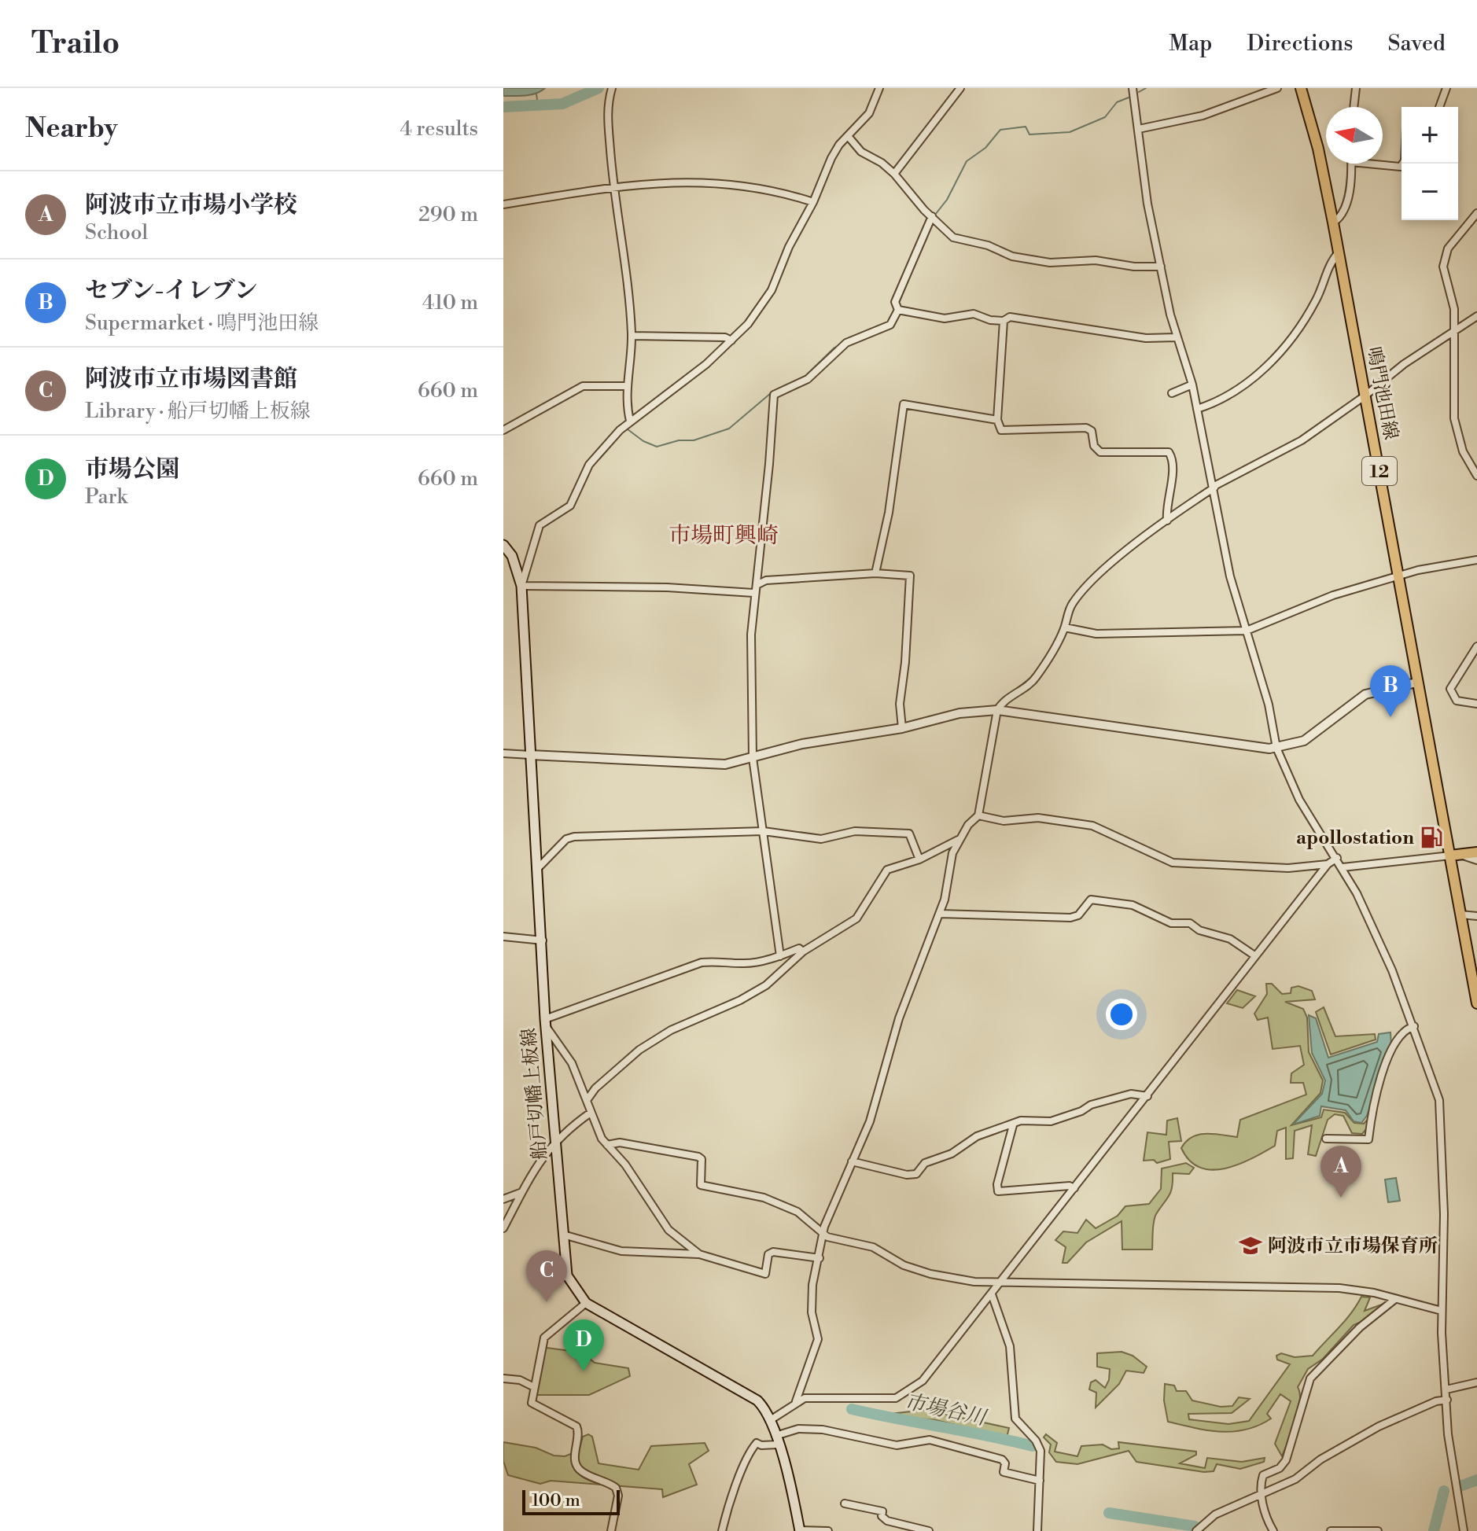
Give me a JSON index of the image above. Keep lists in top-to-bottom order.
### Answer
{
  "streets": {
    "main road": ["鳴門池田線", "12", "船戸切幡上板線"]
  },
  "districts": ["市場町興崎"],
  "water": ["市場谷川"],
  "places": {
    "fuel station": ["apollostation"],
    "school or university": ["阿波市立市場保育所"]
  },
  "scale_bar": "100 m",
  "north": "left",
  "page": {
    "header": "Trailo",
    "nav": ["Map", "Directions", "Saved"],
    "heading": ["Nearby", "4 results"],
    "map_buttons": ["+", "−"],
    "list": [
      {
        "mark": "A",
        "name": "阿波市立市場小学校",
        "note": "School",
        "value": "290 m"
      },
      {
        "mark": "B",
        "name": "セブン-イレブン",
        "note": "Supermarket · 鳴門池田線",
        "value": "410 m"
      },
      {
        "mark": "C",
        "name": "阿波市立市場図書館",
        "note": "Library · 船戸切幡上板線",
        "value": "660 m"
      },
      {
        "mark": "D",
        "name": "市場公園",
        "note": "Park",
        "value": "660 m"
      }
    ],
    "pins": [
      "B",
      "A",
      "C",
      "D"
    ],
    "scale": "100 m"
  }
}
